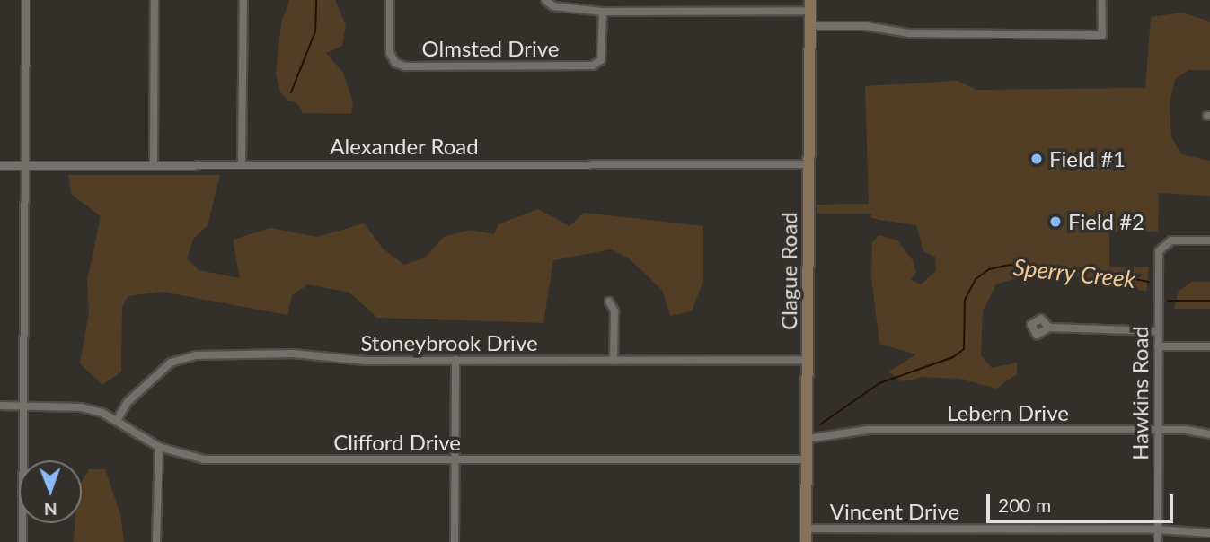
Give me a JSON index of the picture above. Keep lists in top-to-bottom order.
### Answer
{
  "streets": {
    "main road": ["Clague Road"],
    "street": [
      "Olmsted Drive",
      "Alexander Road",
      "Stoneybrook Drive",
      "Hawkins Road",
      "Lebern Drive",
      "Clifford Drive",
      "Vincent Drive"
    ]
  },
  "crossings": [
    ["Alexander Road", "Clague Road"],
    ["Clague Road", "Stoneybrook Drive"],
    ["Clague Road", "Lebern Drive"],
    ["Clague Road", "Clifford Drive"],
    ["Clague Road", "Vincent Drive"],
    ["Stoneybrook Drive", "Clifford Drive"],
    ["Hawkins Road", "Lebern Drive"],
    ["Hawkins Road", "Vincent Drive"]
  ],
  "water": ["Sperry Creek"],
  "places": ["Field #1", "Field #2"],
  "scale_bar": "200 m",
  "north": "bottom"
}
